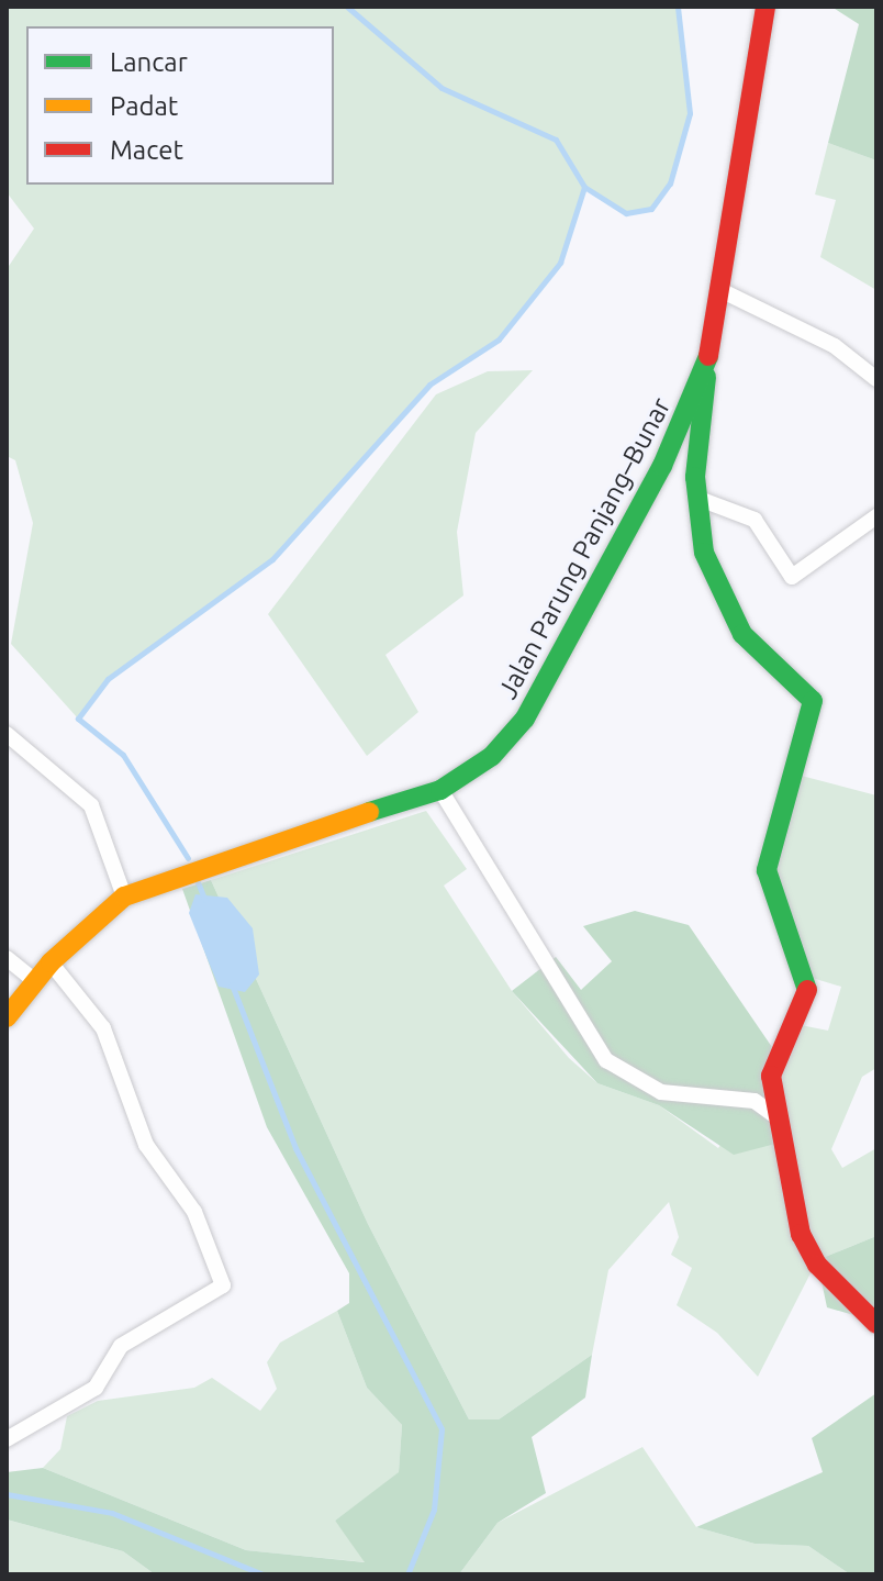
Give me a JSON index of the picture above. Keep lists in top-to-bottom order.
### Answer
{
  "streets": {
    "main road": ["Jalan Parung Panjang–Bunar"]
  },
  "legend": ["Lancar", "Padat", "Macet"]
}
